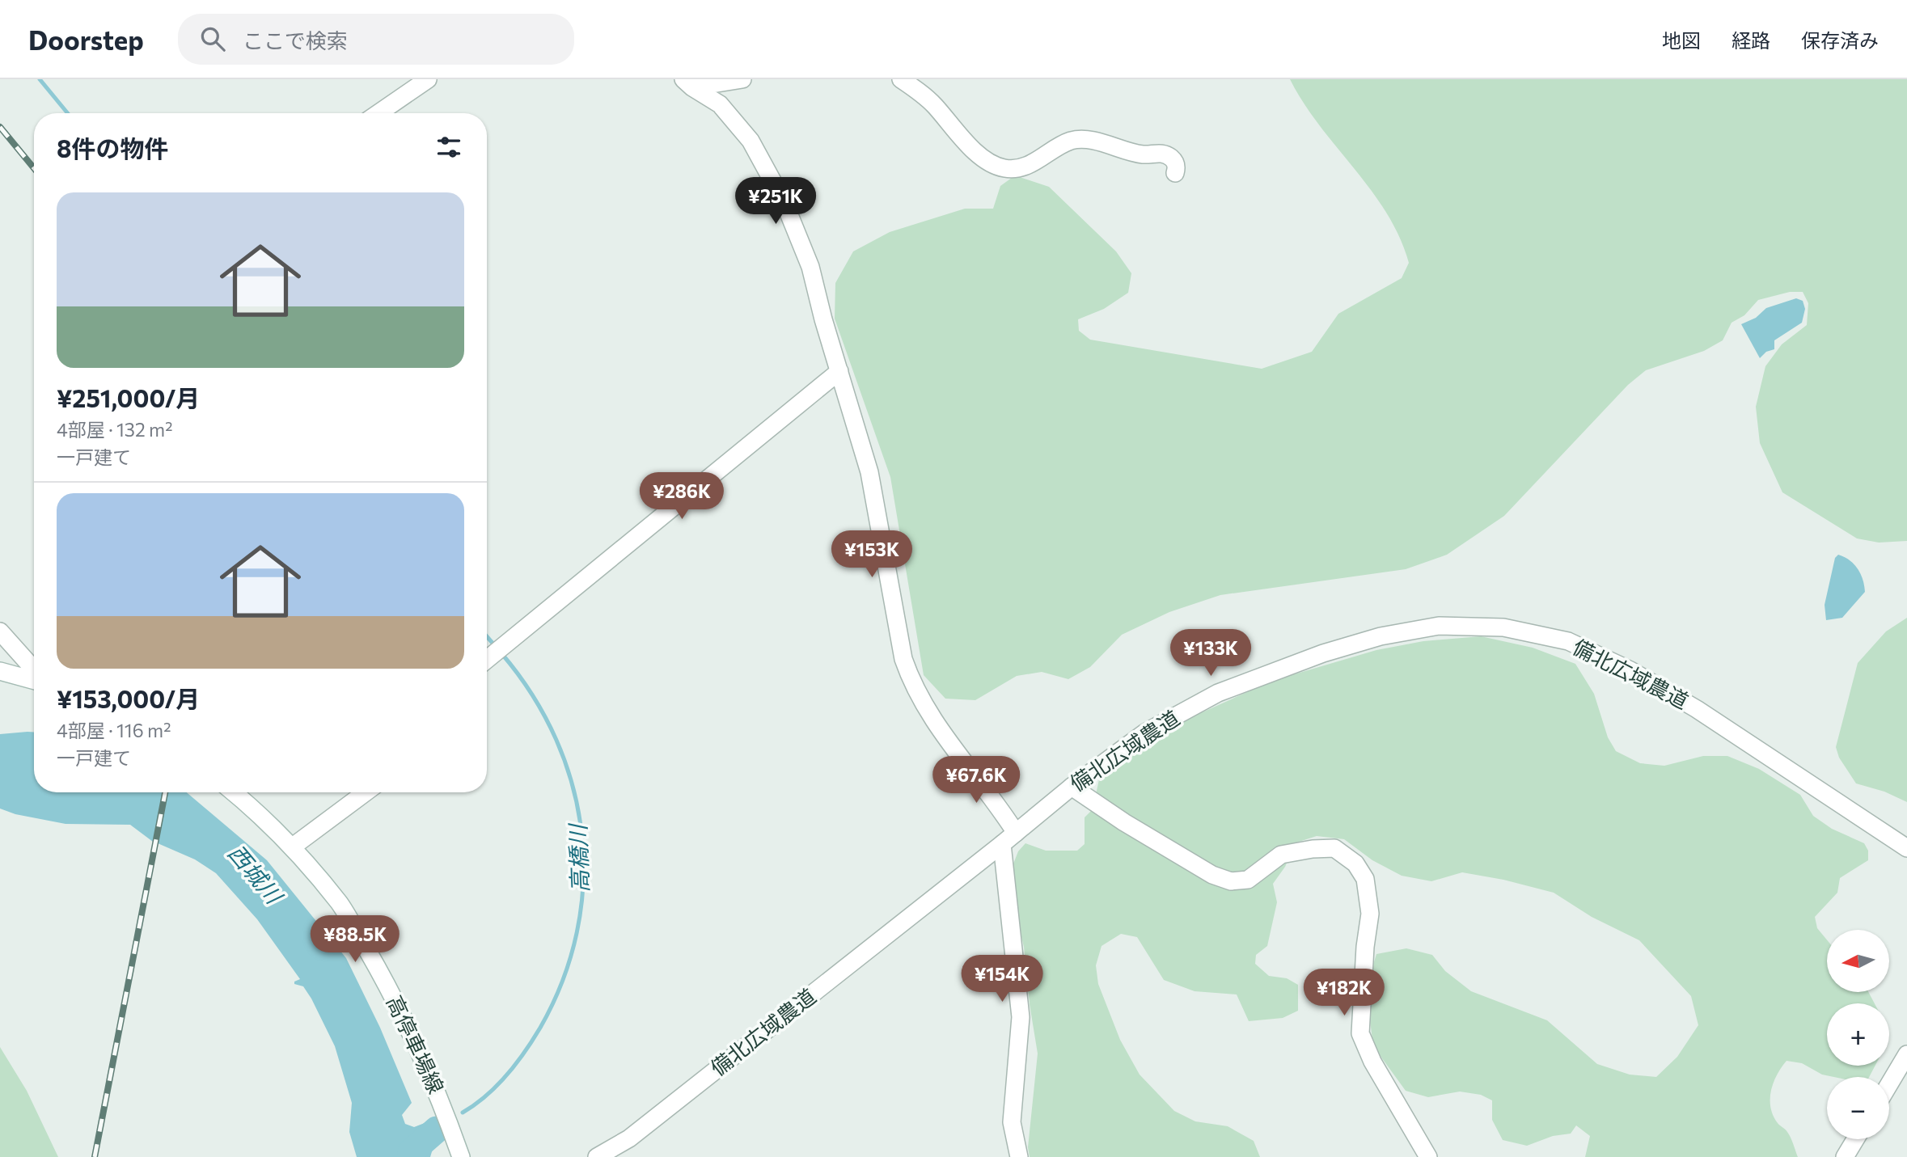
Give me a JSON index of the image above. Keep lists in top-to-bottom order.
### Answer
{
  "streets": {
    "street": ["備北広域農道", "高停車場線"]
  },
  "water": ["高橋川", "西城川"],
  "north": "left",
  "page": {
    "header": "Doorstep",
    "search": "ここで検索",
    "nav": ["地図", "経路", "保存済み"],
    "heading": "8件の物件",
    "price": [
      "¥251K",
      "¥286K",
      "¥153K",
      "¥133K",
      "¥67.6K",
      "¥88.5K",
      "¥154K",
      "¥182K"
    ],
    "list": [
      {
        "name": "¥251,000/月",
        "note": "4部屋 · 132 m² · 一戸建て"
      },
      {
        "name": "¥153,000/月",
        "note": "4部屋 · 116 m² · 一戸建て"
      }
    ],
    "map_buttons": ["+", "−"]
  }
}
